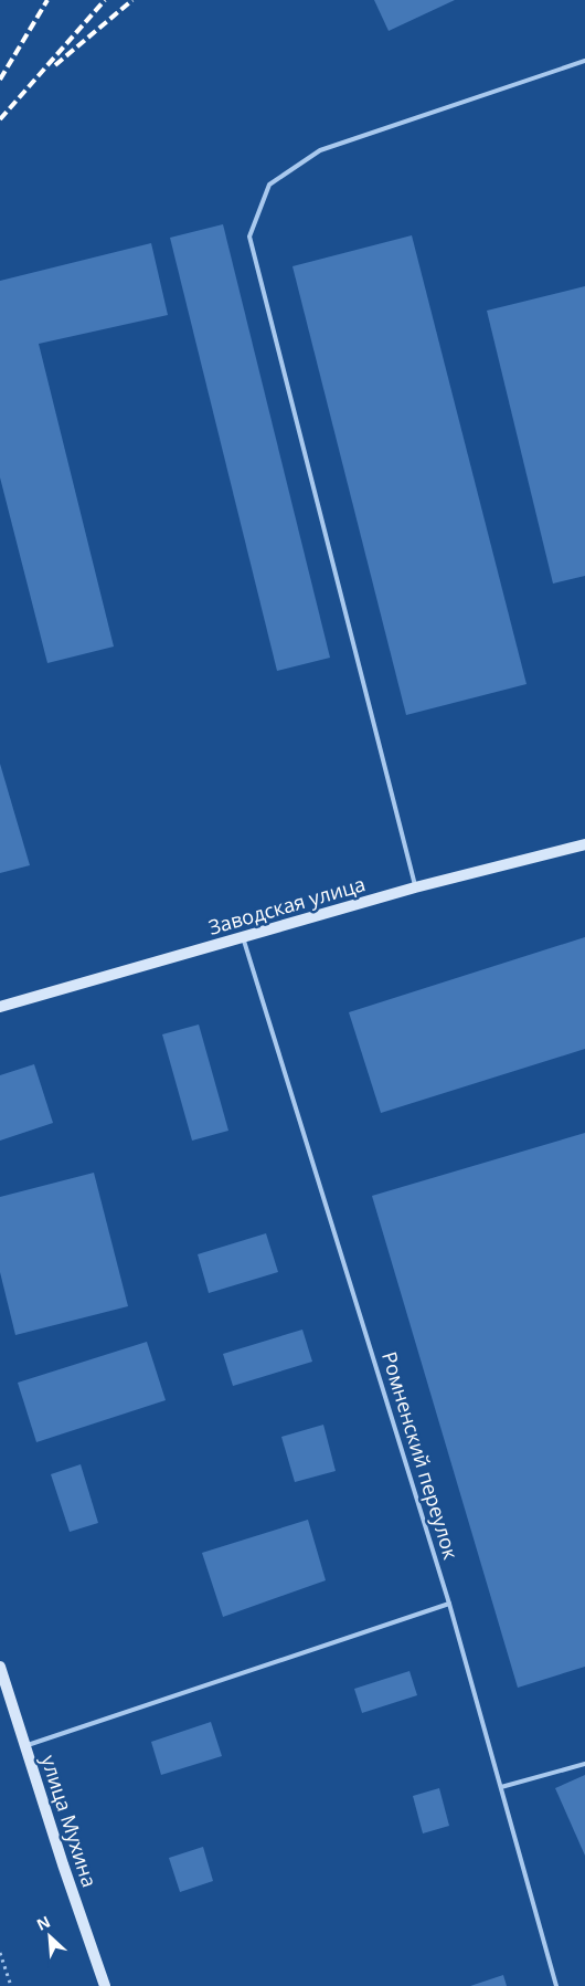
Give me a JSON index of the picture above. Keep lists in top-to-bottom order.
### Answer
{
  "streets": {
    "street": ["Заводская улица", "улица Мухина"],
    "lane": ["Ромненский переулок"]
  },
  "crossings": [
    ["Заводская улица", "Ромненский переулок"]
  ],
  "north": "top left"
}
